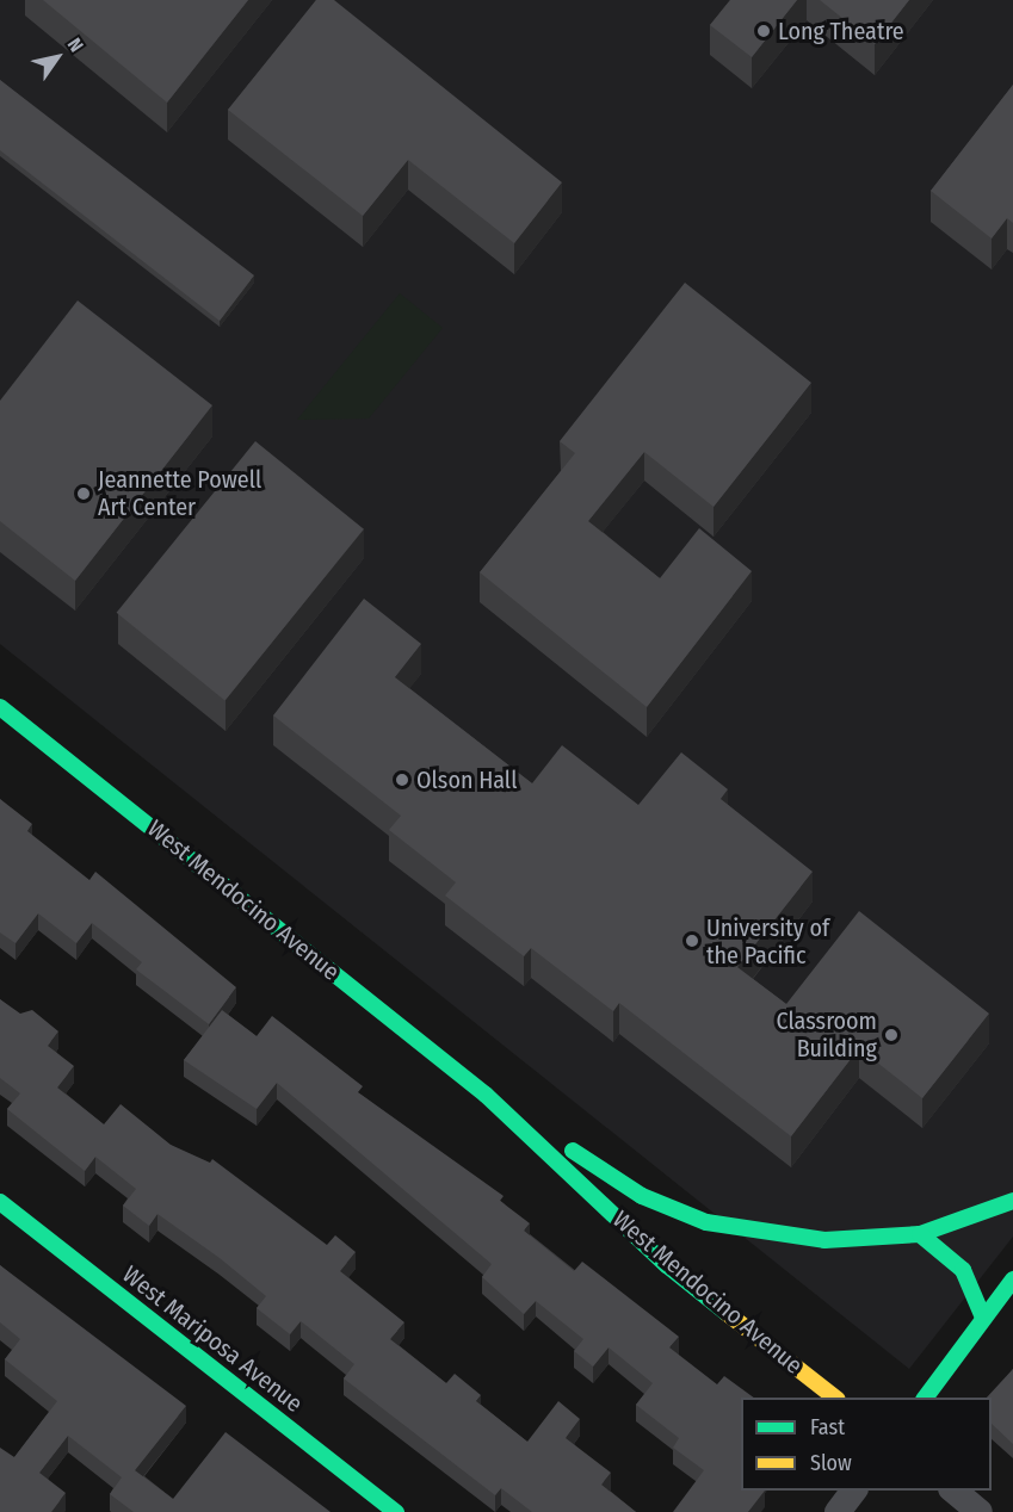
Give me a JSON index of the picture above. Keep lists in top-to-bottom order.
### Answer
{
  "streets": {
    "street": ["West Mendocino Avenue", "West Mariposa Avenue"]
  },
  "places": [
    "Long Theatre",
    "Jeannette Powell Art Center",
    "Olson Hall",
    "University of the Pacific",
    "Classroom Building"
  ],
  "legend": ["Fast", "Slow"],
  "north": "top right"
}
